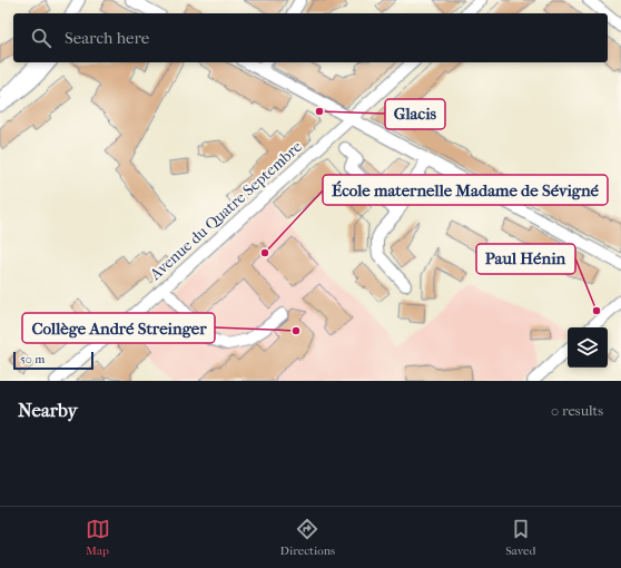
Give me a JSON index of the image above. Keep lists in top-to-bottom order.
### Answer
{
  "streets": {
    "street": ["Avenue du Quatre Septembre"]
  },
  "places": [
    "Glacis",
    "École maternelle Madame de Sévigné",
    "Paul Hénin",
    "Collège André Streinger"
  ],
  "scale_bar": "50 m",
  "page": {
    "search": "Search here",
    "scale": "50 m",
    "heading": ["Nearby", "0 results"],
    "nav": ["Map", "Directions", "Saved"]
  }
}
